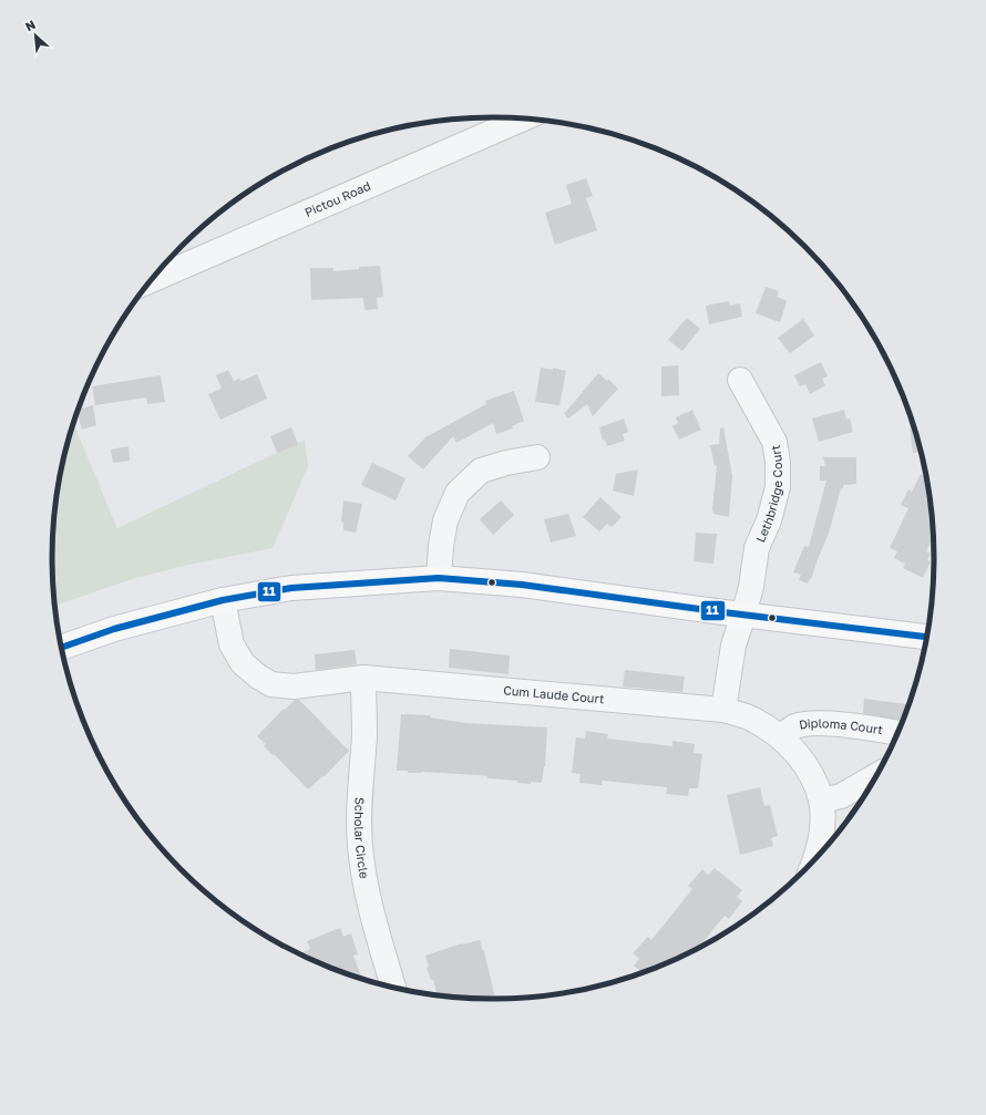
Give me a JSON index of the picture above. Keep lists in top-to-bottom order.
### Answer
{
  "streets": {
    "street": [
      "Pictou Road",
      "Lethbridge Court",
      "Cum Laude Court",
      "Diploma Court",
      "Scholar Circle"
    ]
  },
  "crossings": [
    ["Lethbridge Court", "Cum Laude Court"],
    ["Cum Laude Court", "Diploma Court"],
    ["Cum Laude Court", "Scholar Circle"]
  ],
  "lines": ["transit line 11"],
  "north": "top left"
}
